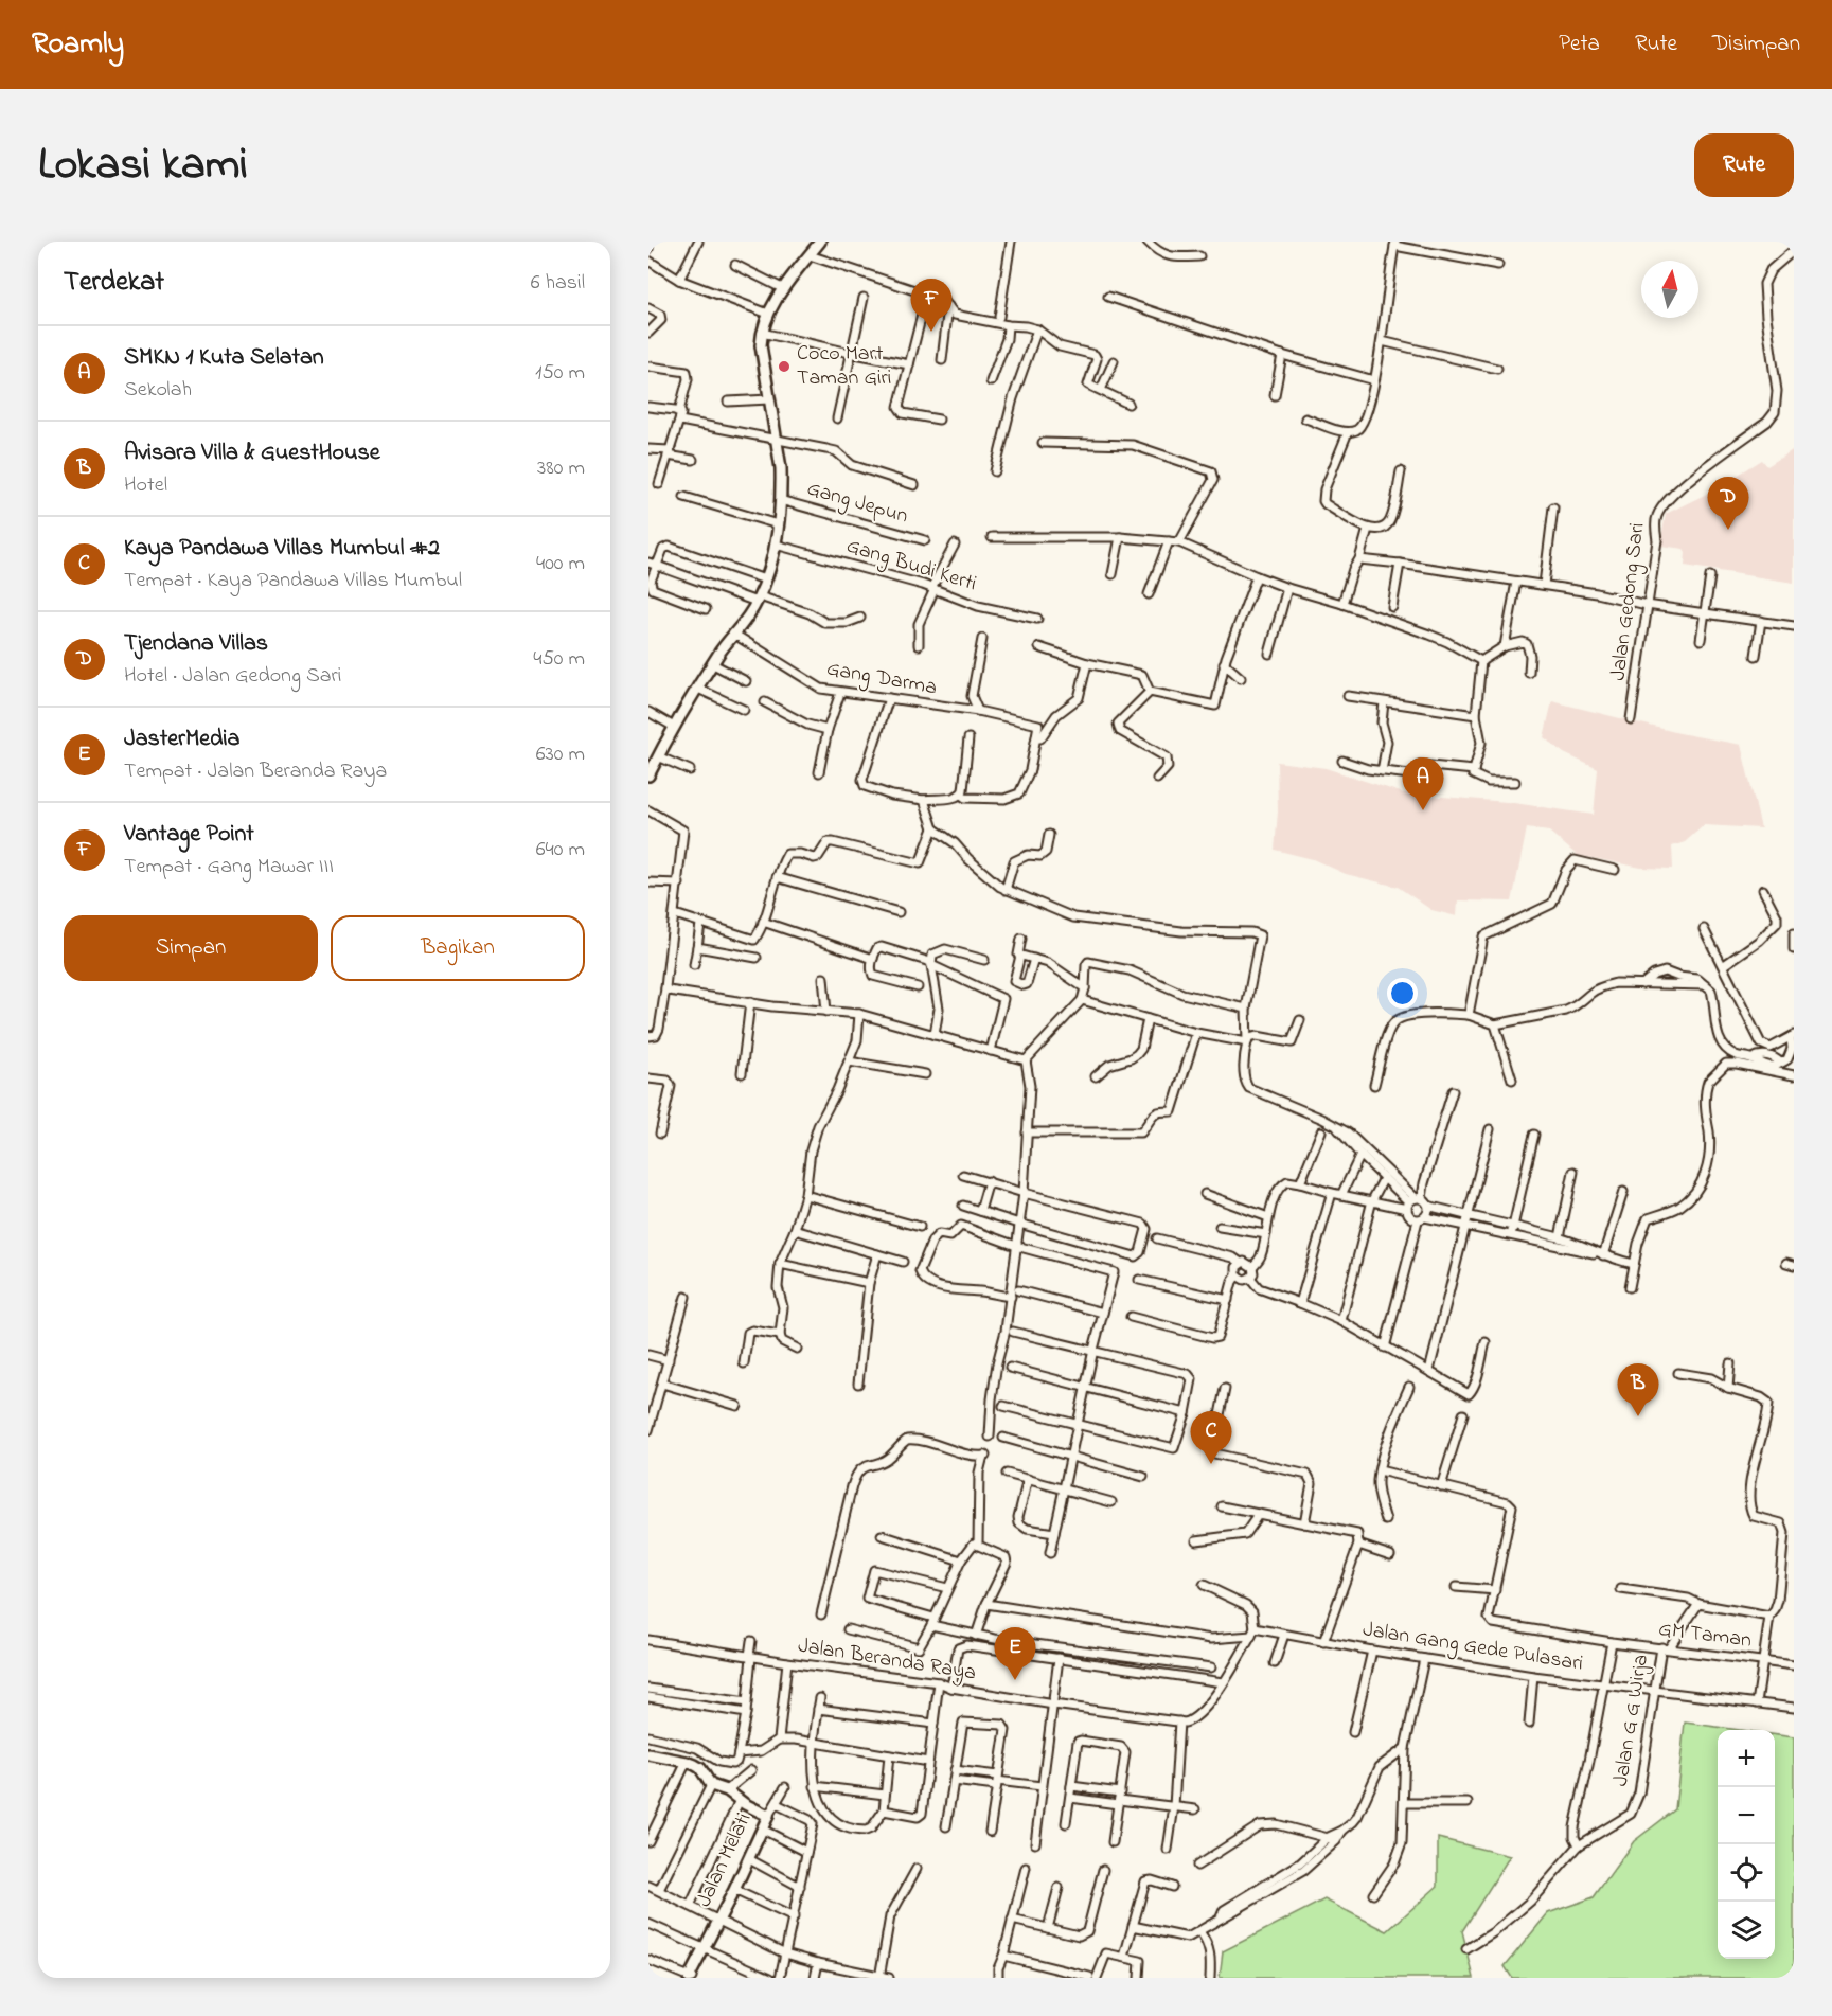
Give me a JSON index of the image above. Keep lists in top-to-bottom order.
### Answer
{
  "streets": {
    "street": [
      "Gang Jepun",
      "Gang Budi Kerti",
      "Jalan Gedong Sari",
      "Gang Darma",
      "GM Taman",
      "Jalan Gang Gede Pulasari",
      "Jalan Beranda Raya",
      "Jalan G G Wirja",
      "Jalan Melati"
    ]
  },
  "crossings": [
    ["GM Taman", "Jalan G G Wirja"],
    ["Jalan Gang Gede Pulasari", "Jalan G G Wirja"]
  ],
  "places": ["Coco Mart Taman Giri"],
  "north": "top",
  "page": {
    "header": "Roamly",
    "nav": ["Peta", "Rute", "Disimpan"],
    "title": "Lokasi kami",
    "buttons": [
      "Rute",
      ["Simpan", "Bagikan"]
    ],
    "heading": ["Terdekat", "6 hasil"],
    "pins": [
      "F",
      "D",
      "A",
      "B",
      "C",
      "E"
    ],
    "list": [
      {
        "mark": "A",
        "name": "SMKN 1 Kuta Selatan",
        "note": "Sekolah",
        "value": "150 m"
      },
      {
        "mark": "B",
        "name": "Avisara Villa & GuestHouse",
        "note": "Hotel",
        "value": "380 m"
      },
      {
        "mark": "C",
        "name": "Kaya Pandawa Villas Mumbul #2",
        "note": "Tempat · Kaya Pandawa Villas Mumbul",
        "value": "400 m"
      },
      {
        "mark": "D",
        "name": "Tjendana Villas",
        "note": "Hotel · Jalan Gedong Sari",
        "value": "450 m"
      },
      {
        "mark": "E",
        "name": "JasterMedia",
        "note": "Tempat · Jalan Beranda Raya",
        "value": "630 m"
      },
      {
        "mark": "F",
        "name": "Vantage Point",
        "note": "Tempat · Gang Mawar III",
        "value": "640 m"
      }
    ],
    "map_buttons": ["+", "−"]
  }
}
